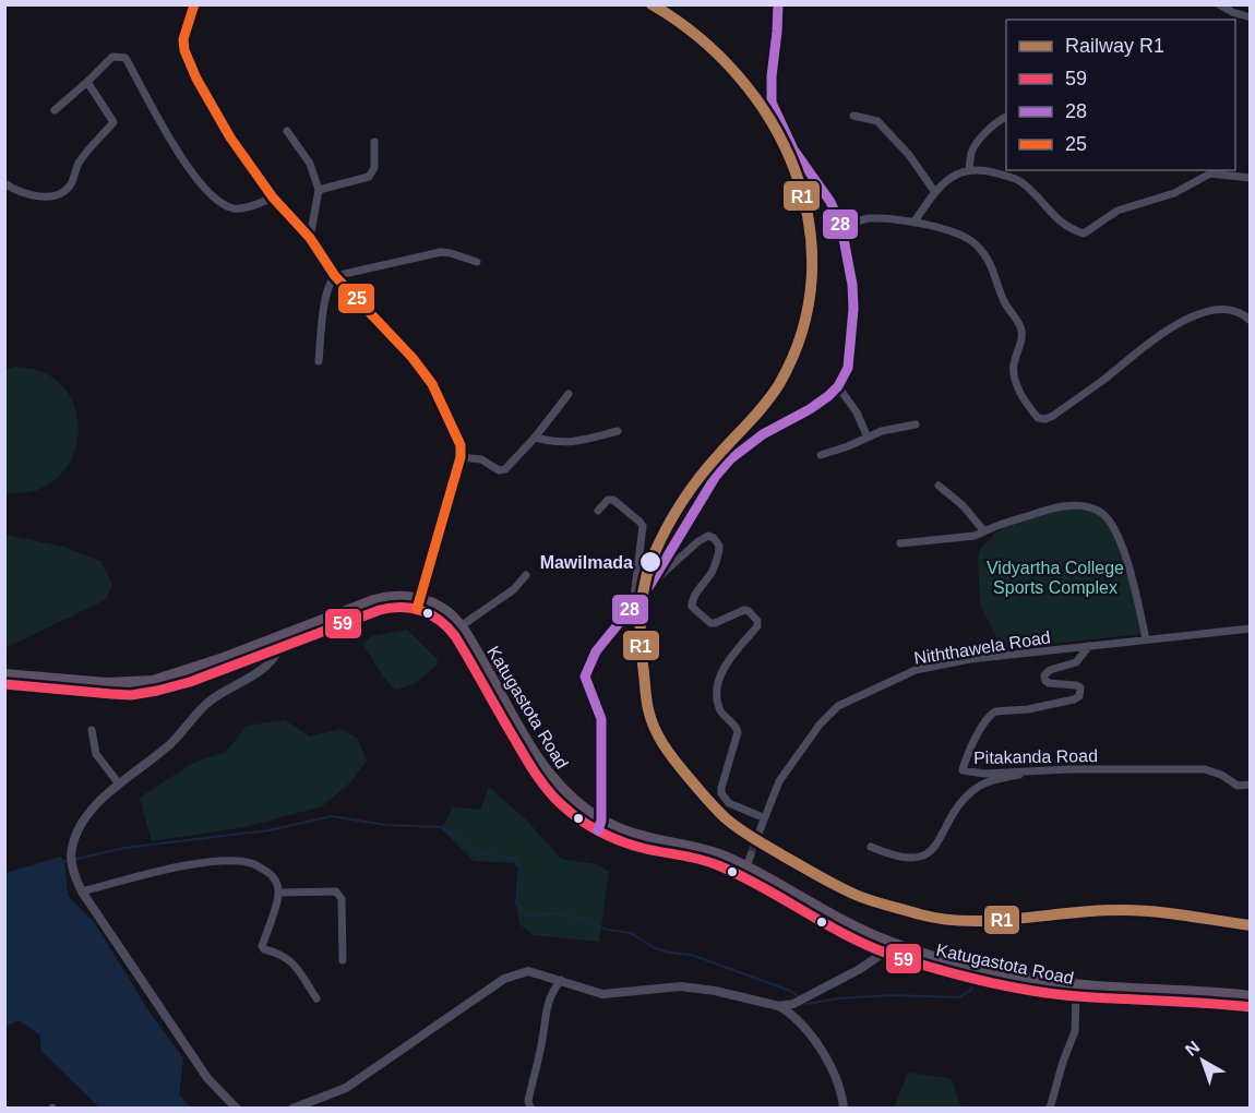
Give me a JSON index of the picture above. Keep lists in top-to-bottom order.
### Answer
{
  "streets": {
    "highway": ["Katugastota Road"],
    "street": ["Niththawela Road", "Pitakanda Road"]
  },
  "crossings": [
    ["Niththawela Road", "Pitakanda Road"]
  ],
  "parks": ["Vidyartha College Sports Complex"],
  "places": ["Mawilmada"],
  "lines": [
    "rail line R1",
    "transit line 28",
    "transit line 25",
    "transit line 59"
  ],
  "legend": [
    "Railway R1",
    "59",
    "28",
    "25"
  ],
  "north": "top left"
}
